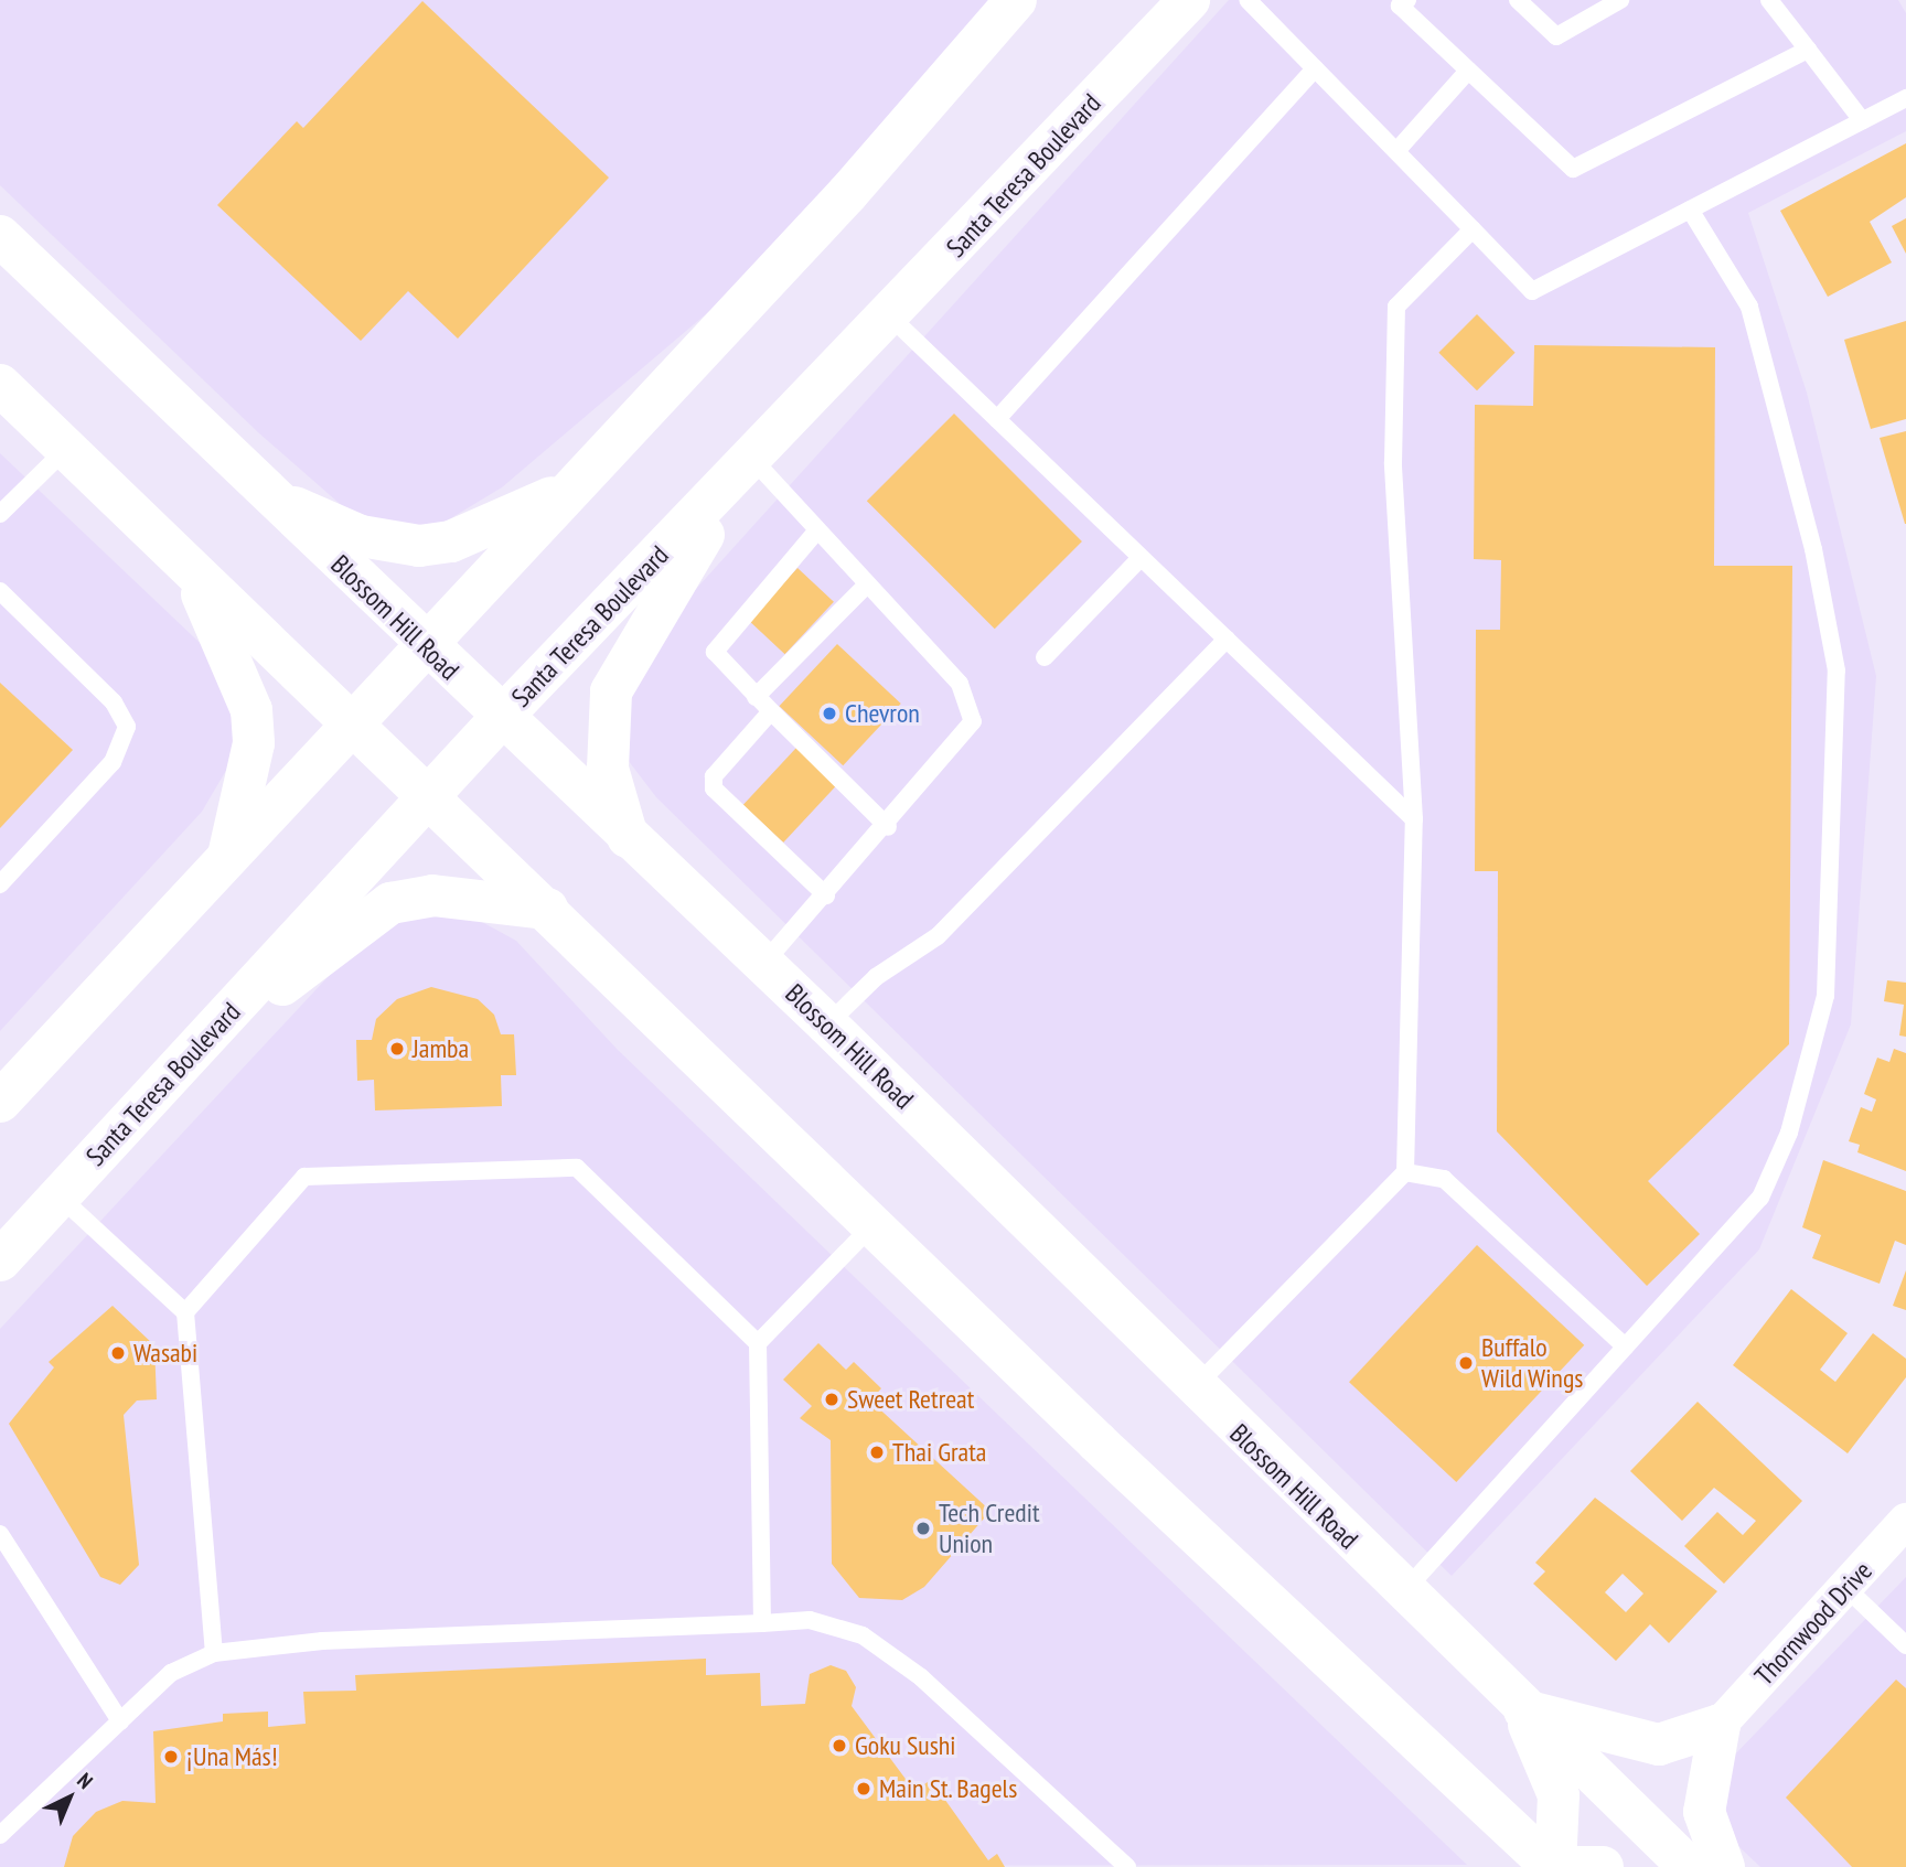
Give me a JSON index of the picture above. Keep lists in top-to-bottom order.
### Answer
{
  "streets": {
    "main road": ["Santa Teresa Boulevard", "Blossom Hill Road"],
    "street": ["Thornwood Drive"]
  },
  "crossings": [
    ["Santa Teresa Boulevard", "Blossom Hill Road"]
  ],
  "places": [
    "Chevron",
    "Jamba",
    "Wasabi",
    "Buffalo Wild Wings",
    "Sweet Retreat",
    "Thai Grata",
    "Tech Credit Union",
    "Goku Sushi",
    "¡Una Más!",
    "Main St. Bagels"
  ],
  "north": "top right"
}
